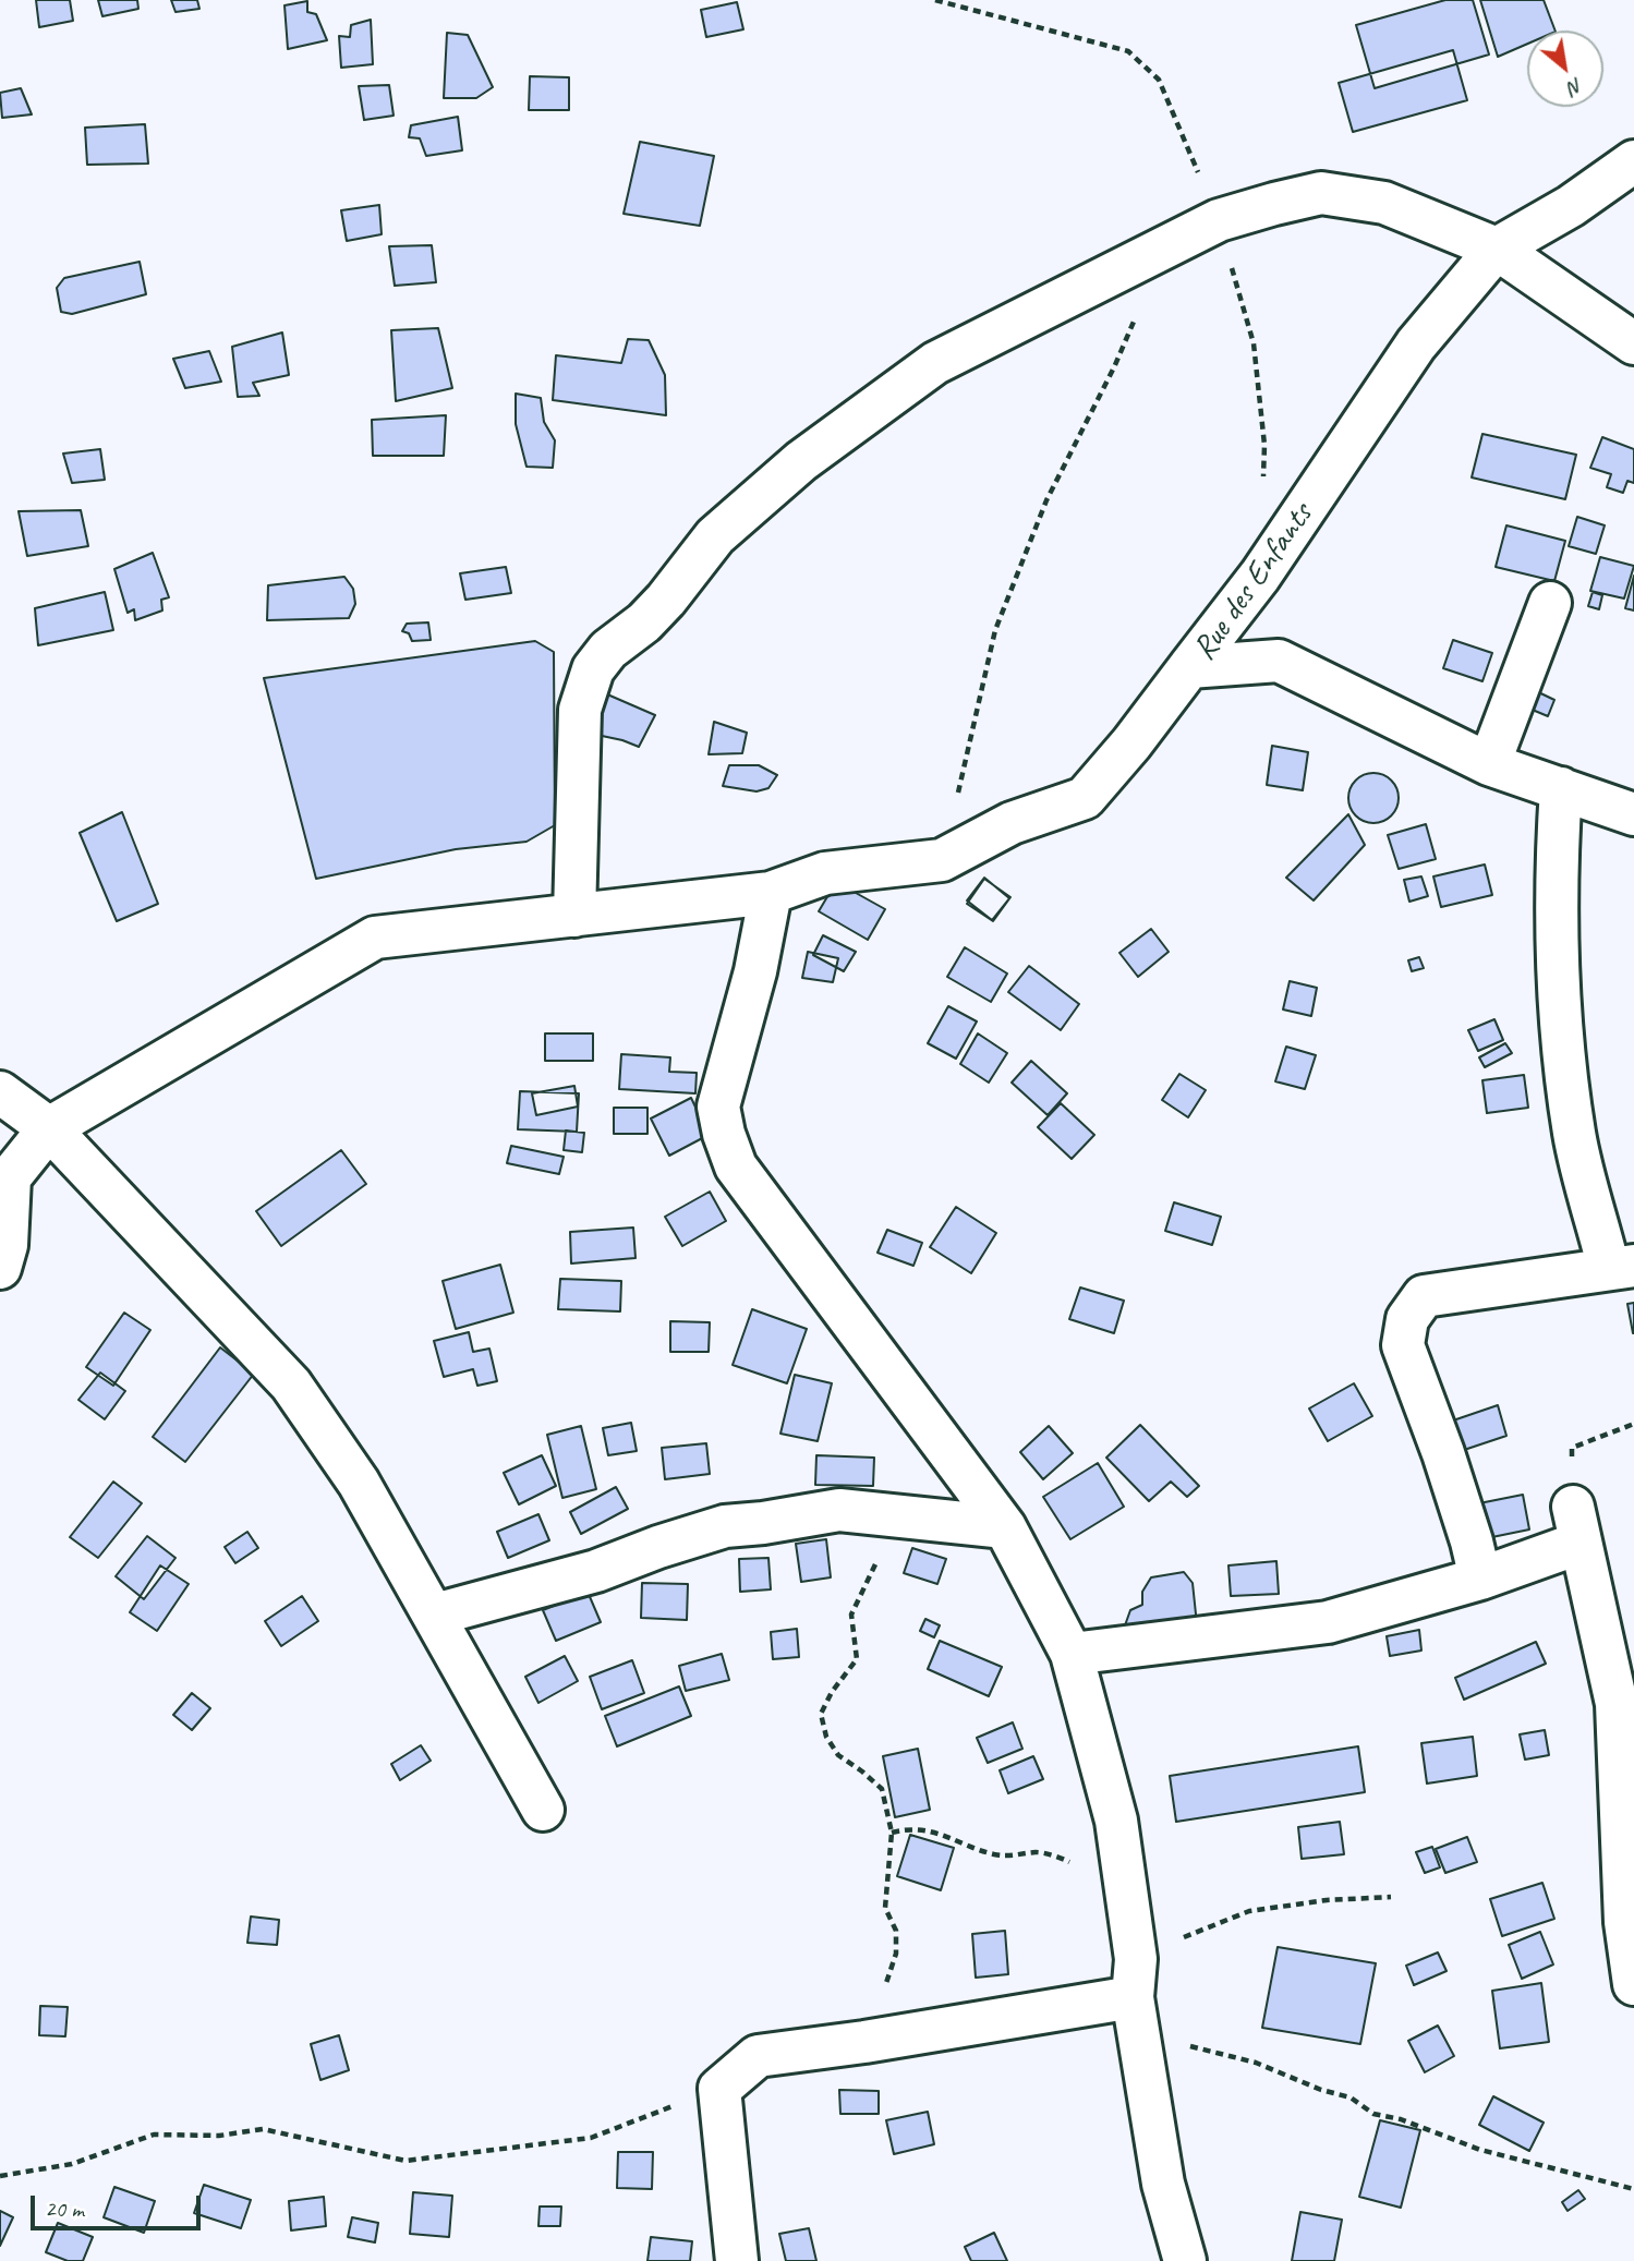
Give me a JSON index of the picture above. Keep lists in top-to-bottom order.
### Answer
{
  "streets": {
    "street": ["Rue des Enfants"]
  },
  "scale_bar": "20 m",
  "north": "bottom right"
}
